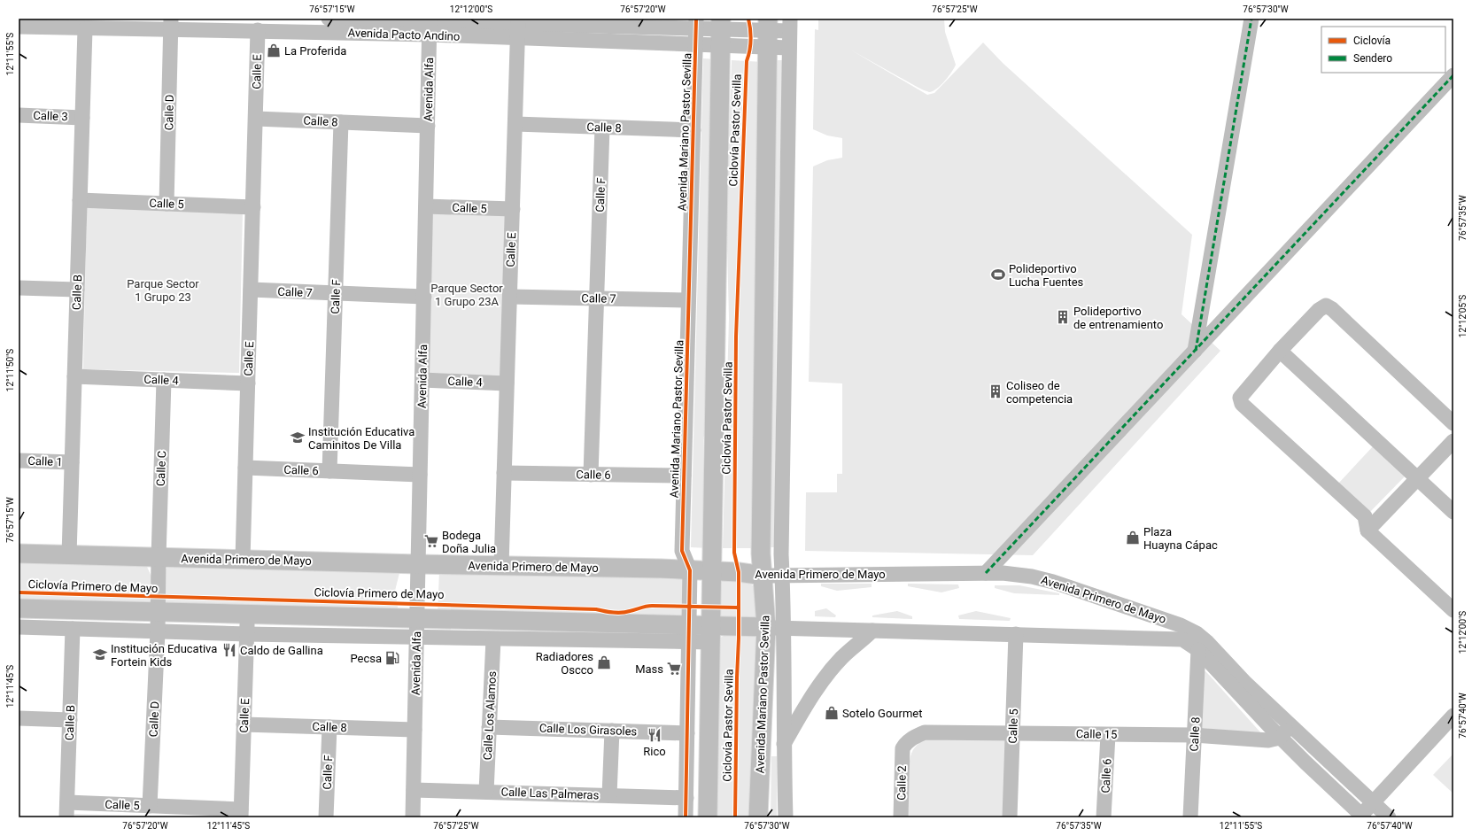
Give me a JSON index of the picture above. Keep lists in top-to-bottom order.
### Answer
{
  "streets": {
    "main road": ["Avenida Mariano Pastor Sevilla", "Avenida Primero de Mayo"],
    "street": [
      "Avenida Pacto Andino",
      "Calle E",
      "Avenida Alfa",
      "Calle D",
      "Calle 3",
      "Calle 8",
      "Calle F",
      "Calle 5",
      "Calle B",
      "Calle 7",
      "Calle 4",
      "Calle 1",
      "Calle C",
      "Calle 6",
      "Calle Los Alamos",
      "Calle Los Girasoles",
      "Calle 15",
      "Calle 2",
      "Calle Las Palmeras"
    ],
    "cycle path": ["Ciclovía Pastor Sevilla", "Ciclovía Primero de Mayo"]
  },
  "crossings": [
    ["Avenida Pacto Andino", "Calle E"],
    ["Avenida Pacto Andino", "Avenida Alfa"],
    ["Avenida Pacto Andino", "Calle D"],
    ["Avenida Pacto Andino", "Avenida Mariano Pastor Sevilla"],
    ["Avenida Pacto Andino", "Calle B"],
    ["Calle E", "Calle 8"],
    ["Calle E", "Calle 5"],
    ["Calle E", "Calle 7"],
    ["Calle E", "Calle 4"],
    ["Calle E", "Calle 6"],
    ["Calle E", "Avenida Primero de Mayo"],
    ["Avenida Alfa", "Calle 8"],
    ["Avenida Alfa", "Calle 5"],
    ["Avenida Alfa", "Calle 7"],
    ["Avenida Alfa", "Calle 4"],
    ["Avenida Alfa", "Calle 6"],
    ["Avenida Alfa", "Avenida Primero de Mayo"],
    ["Avenida Alfa", "Calle Las Palmeras"],
    ["Calle D", "Calle 5"],
    ["Calle D", "Calle C"],
    ["Calle D", "Avenida Primero de Mayo"],
    ["Calle 3", "Calle B"],
    ["Calle 8", "Avenida Mariano Pastor Sevilla"],
    ["Calle 8", "Calle F"],
    ["Calle 8", "Avenida Primero de Mayo"],
    ["Calle 8", "Calle 15"],
    ["Avenida Mariano Pastor Sevilla", "Calle 7"],
    ["Avenida Mariano Pastor Sevilla", "Calle 6"],
    ["Avenida Mariano Pastor Sevilla", "Avenida Primero de Mayo"],
    ["Avenida Mariano Pastor Sevilla", "Calle Los Girasoles"],
    ["Avenida Mariano Pastor Sevilla", "Calle Las Palmeras"],
    ["Calle F", "Calle 7"],
    ["Calle F", "Calle 6"],
    ["Calle 5", "Calle B"],
    ["Calle 5", "Avenida Primero de Mayo"],
    ["Calle 5", "Calle 15"],
    ["Calle B", "Calle 4"],
    ["Calle B", "Calle 1"],
    ["Calle B", "Avenida Primero de Mayo"],
    ["Calle 4", "Calle C"],
    ["Calle C", "Avenida Primero de Mayo"],
    ["Calle 6", "Calle 15"],
    ["Avenida Primero de Mayo", "Calle Los Alamos"],
    ["Avenida Primero de Mayo", "Calle 15"],
    ["Calle Los Alamos", "Calle Los Girasoles"],
    ["Calle Los Alamos", "Calle Las Palmeras"],
    ["Calle 15", "Calle 2"]
  ],
  "parks": ["Parque Sector 1 Grupo 23", "Parque Sector 1 Grupo 23A"],
  "places": {
    "shop": [
      "La Proferida",
      "Plaza Huayna Cápac",
      "Radiadores Oscco",
      "Sotelo Gourmet"
    ],
    "sports": ["Polideportivo Lucha Fuentes"],
    "building": ["Polideportivo de entrenamiento", "Coliseo de competencia"],
    "school or university": ["Institución Educativa Caminitos De Villa", "Institución Educativa Fortein Kids"],
    "supermarket": ["Bodega Doña Julia", "Mass"],
    "restaurant": ["Caldo de Gallina", "Rico"],
    "fuel station": ["Pecsa"]
  },
  "legend": ["Ciclovía", "Sendero"],
  "coordinates": [
    "76°57'15\"W",
    "12°12'00\"S",
    "76°57'20\"W",
    "76°57'25\"W",
    "76°57'30\"W",
    "12°11'55\"S",
    "76°57'35\"W",
    "12°12'05\"S",
    "12°11'50\"S",
    "12°11'45\"S",
    "76°57'40\"W"
  ]
}
